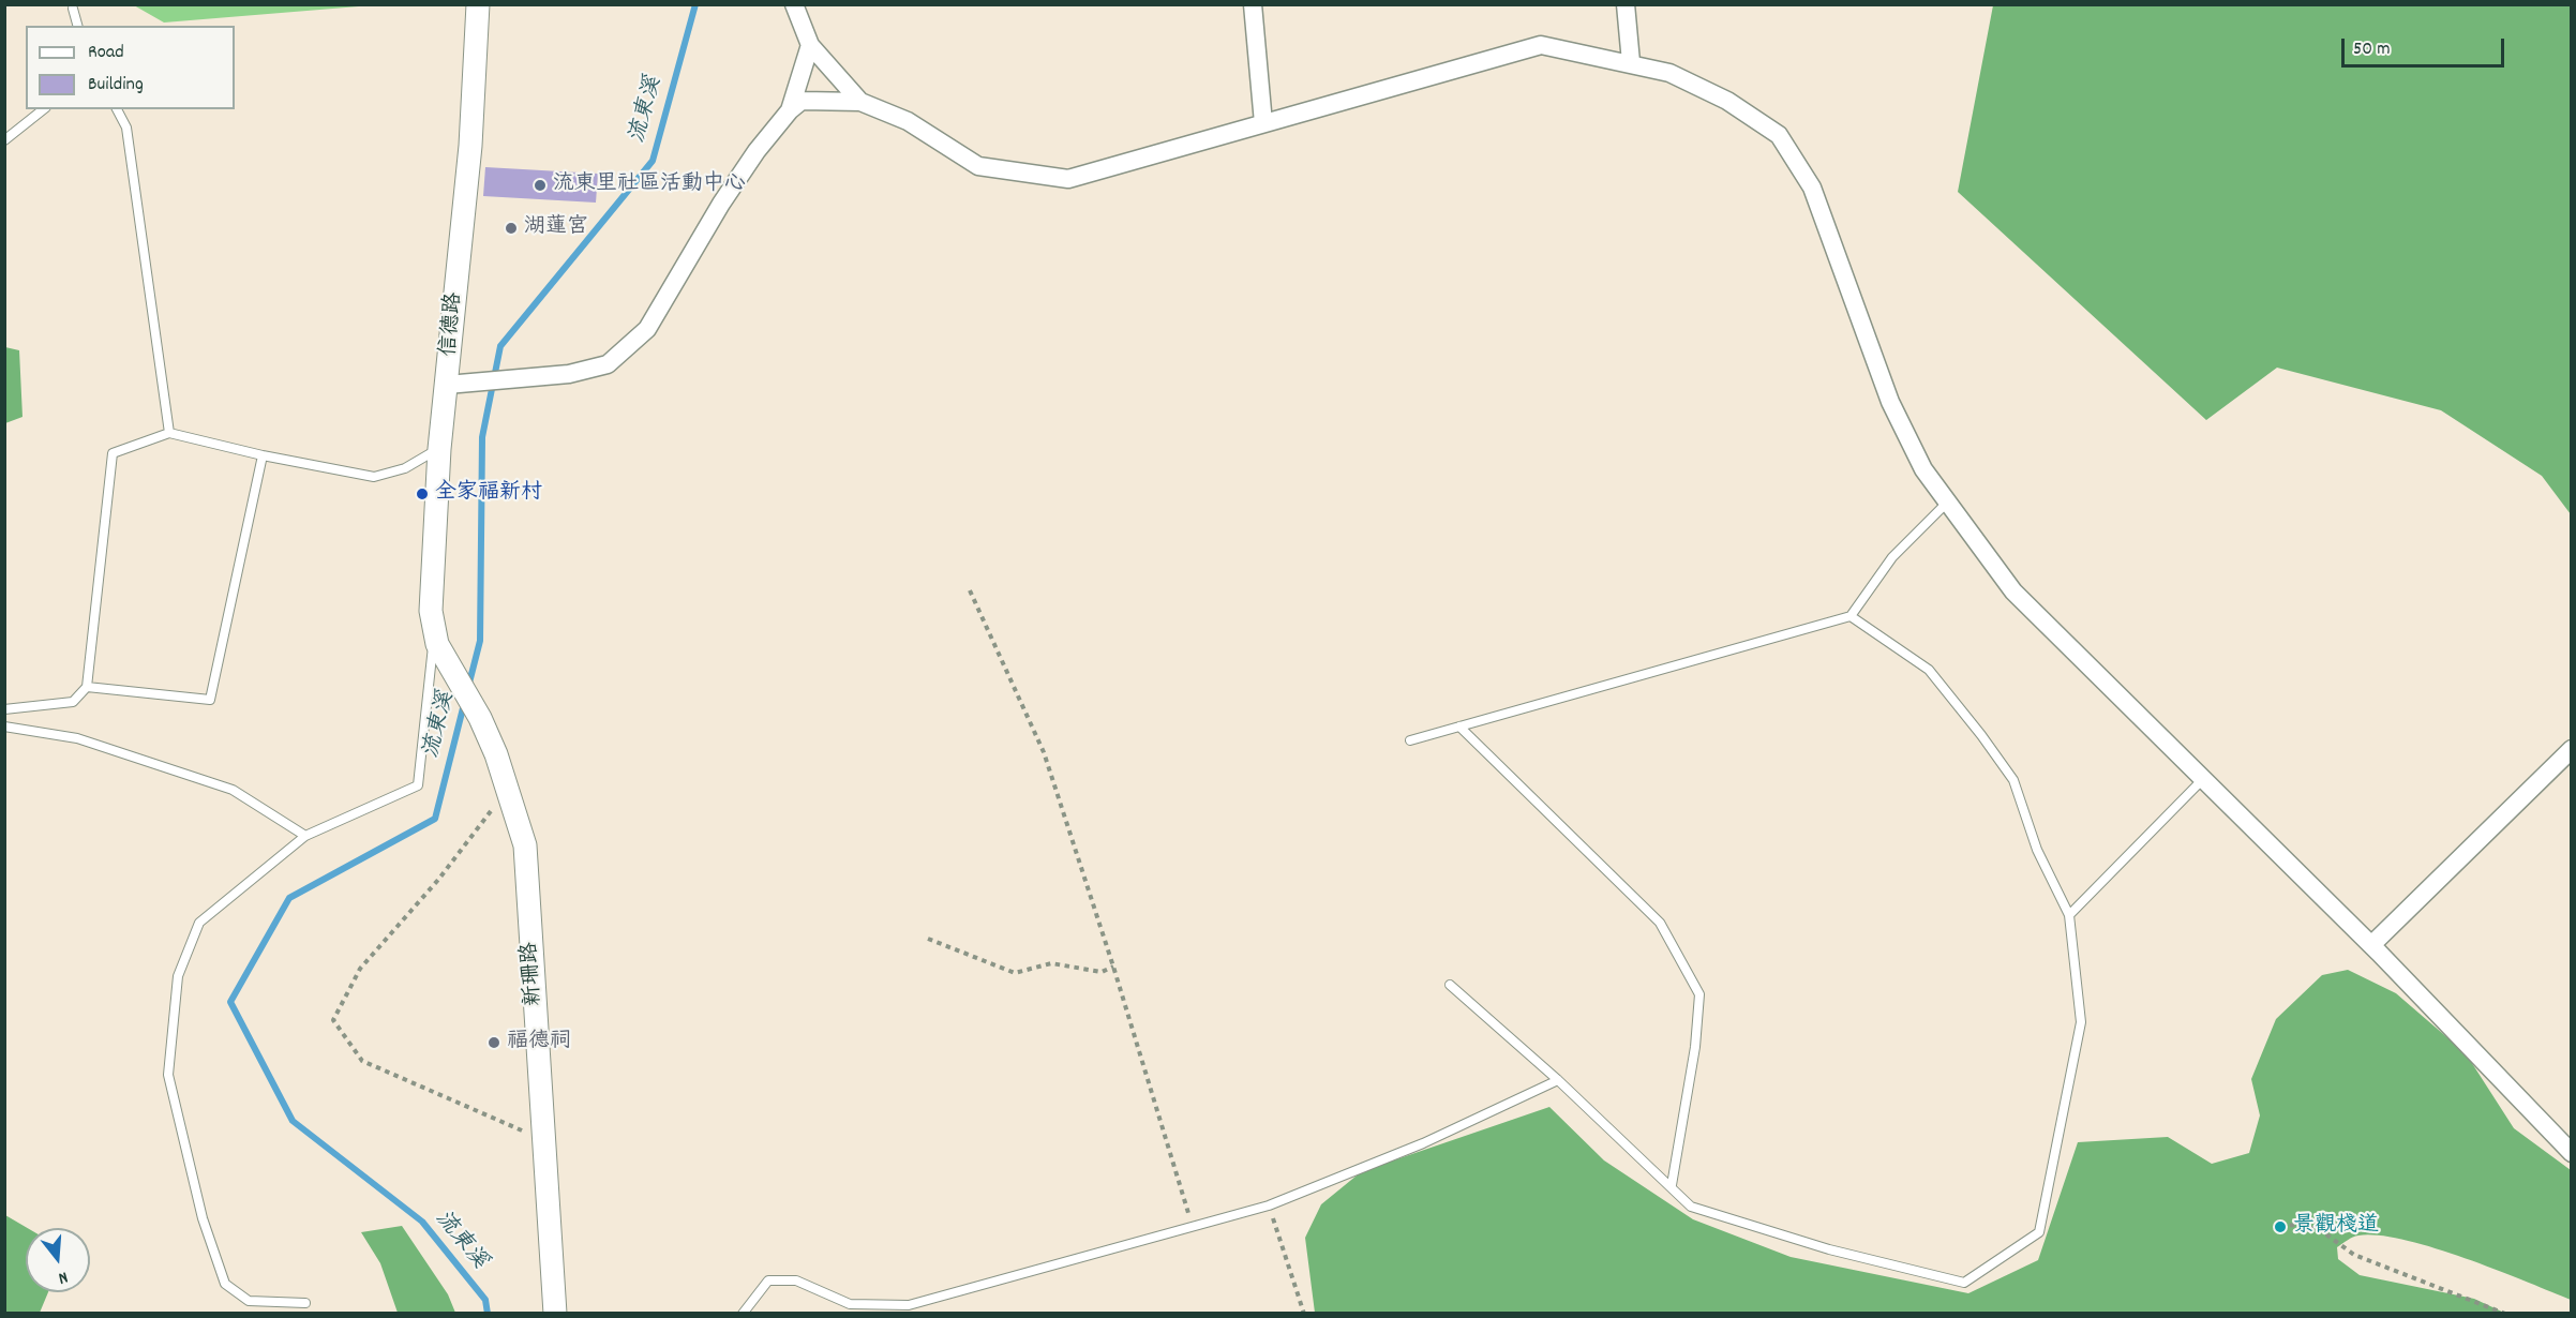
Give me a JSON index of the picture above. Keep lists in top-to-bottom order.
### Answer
{
  "streets": {
    "street": ["信德路", "新珊路"]
  },
  "crossings": [
    ["信德路", "新珊路"]
  ],
  "water": ["流東溪"],
  "places": [
    "流東里社區活動中心",
    "湖蓮宮",
    "全家福新村",
    "福德祠",
    "景觀棧道"
  ],
  "legend": ["Road", "Building"],
  "scale_bar": "50 m",
  "north": "bottom"
}
